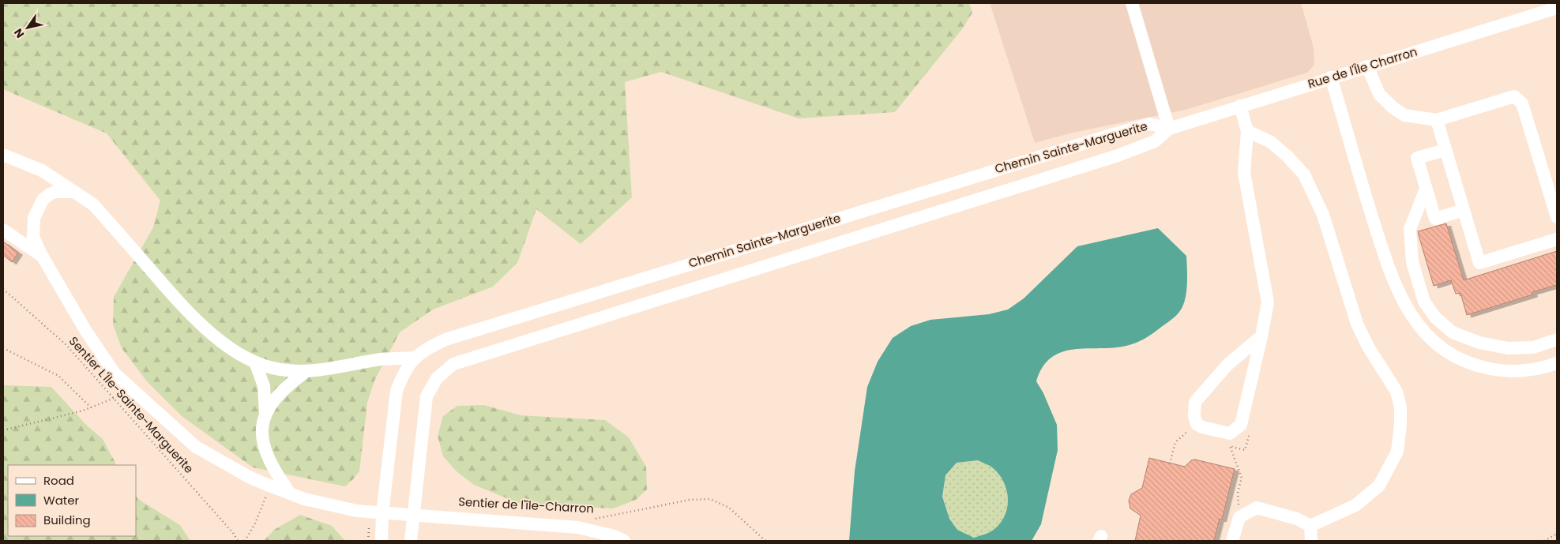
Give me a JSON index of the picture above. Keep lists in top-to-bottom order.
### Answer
{
  "streets": {
    "street": ["Rue de l'Île Charron", "Chemin Sainte-Marguerite"],
    "path": ["Sentier L'Île-Sainte-Marguerite", "Sentier de l'île-Charron"]
  },
  "crossings": [
    ["Rue de l'Île Charron", "Chemin Sainte-Marguerite"]
  ],
  "legend": ["Road", "Water", "Building"],
  "north": "bottom left"
}
